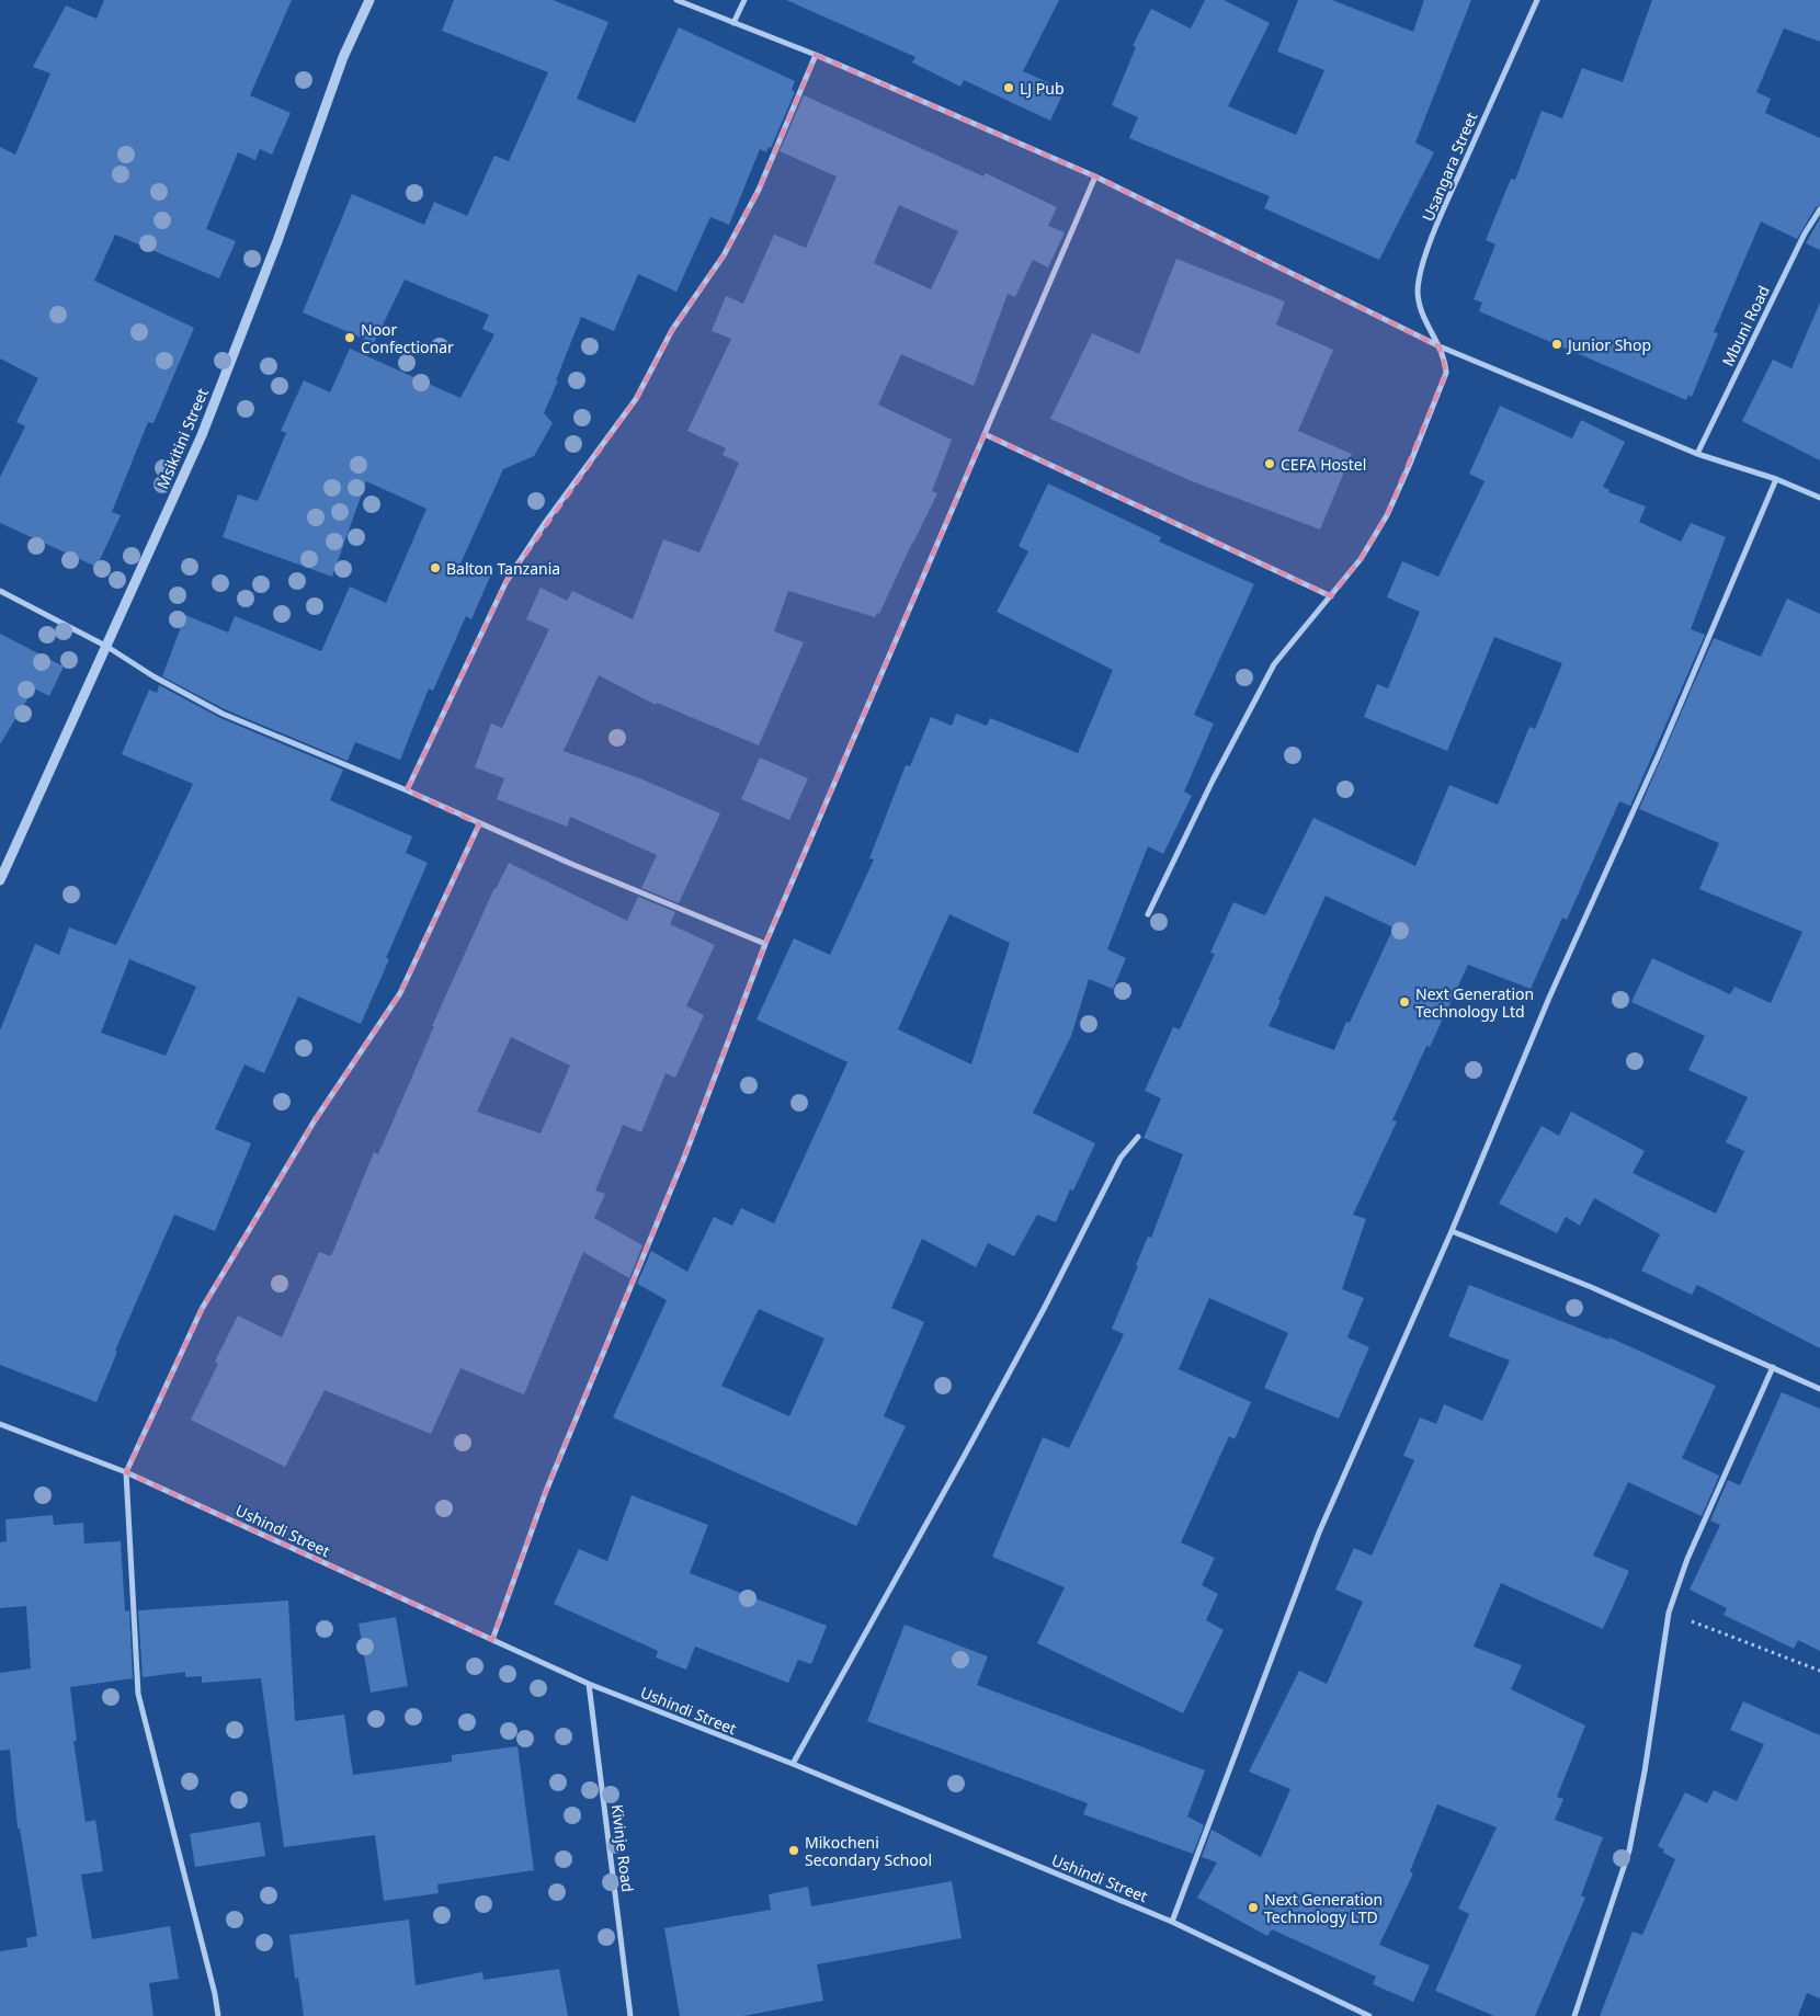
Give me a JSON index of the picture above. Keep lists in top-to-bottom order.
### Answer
{
  "streets": {
    "street": [
      "Usangara Street",
      "Mbuni Road",
      "Msikitini Street",
      "Ushindi Street",
      "Kivinje Road"
    ]
  },
  "crossings": [
    ["Ushindi Street", "Kivinje Road"]
  ],
  "places": [
    "LJ Pub",
    "Noor Confectionar",
    "Junior Shop",
    "CEFA Hostel",
    "Balton Tanzania",
    "Next Generation Technology Ltd",
    "Mikocheni Secondary School",
    "Next Generation Technology LTD"
  ]
}
